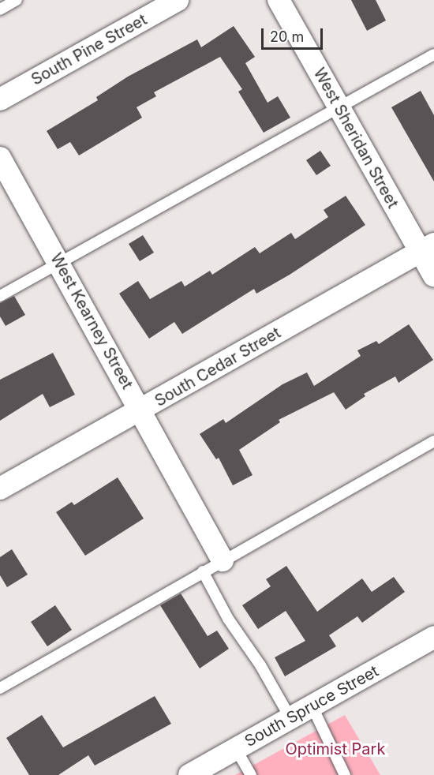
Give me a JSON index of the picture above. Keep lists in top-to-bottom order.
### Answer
{
  "streets": {
    "street": [
      "South Pine Street",
      "West Sheridan Street",
      "West Kearney Street",
      "South Cedar Street",
      "South Spruce Street"
    ]
  },
  "crossings": [
    ["West Sheridan Street", "South Cedar Street"],
    ["West Kearney Street", "South Cedar Street"]
  ],
  "parks": ["Optimist Park"],
  "scale_bar": "20 m"
}
